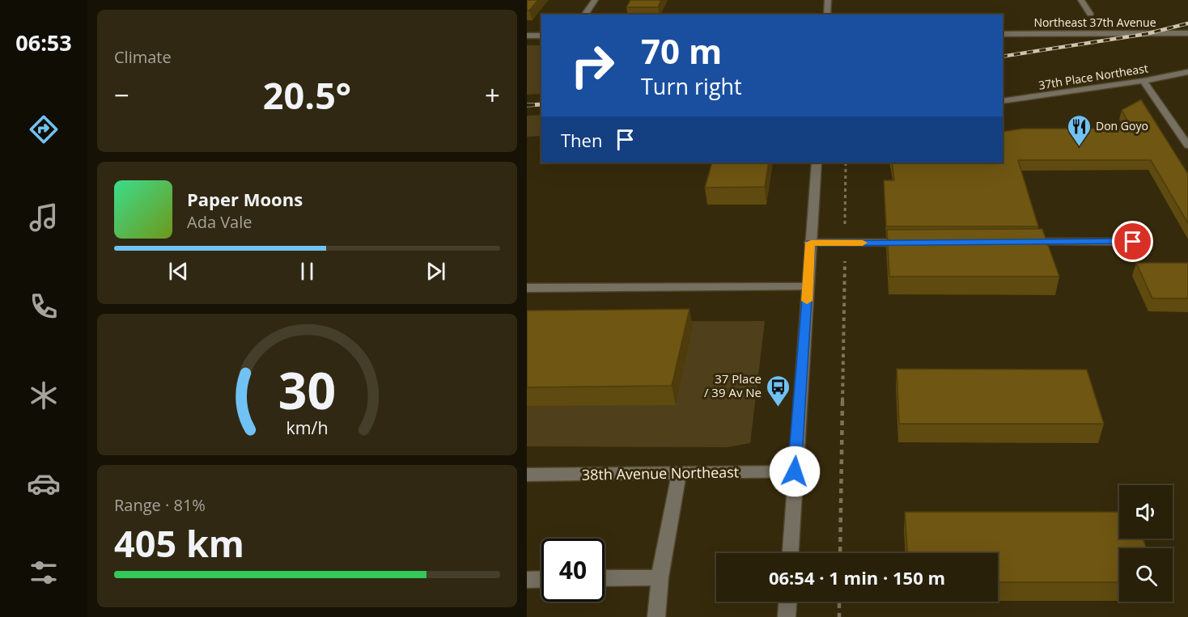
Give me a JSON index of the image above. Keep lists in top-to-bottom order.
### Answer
{
  "streets": {
    "street": ["Northeast 37th Avenue", "37th Place Northeast", "38th Avenue Northeast"]
  },
  "places": {
    "restaurant": ["Don Goyo"],
    "bus stop": ["37 Place / 39 Av Ne"]
  },
  "page": {
    "tabs": "06:53",
    "tile": [
      "Climate",
      ["Range · 81%", "405 km"]
    ],
    "turn": ["70 m", "Turn right"],
    "heat": ["−", "20.5°", "+"],
    "then": "Then",
    "song": ["Paper Moons", "Ada Vale"],
    "limit": "40",
    "trip": "06:54 · 1 min · 150 m",
    "gauge": ["30", "km/h"]
  }
}
